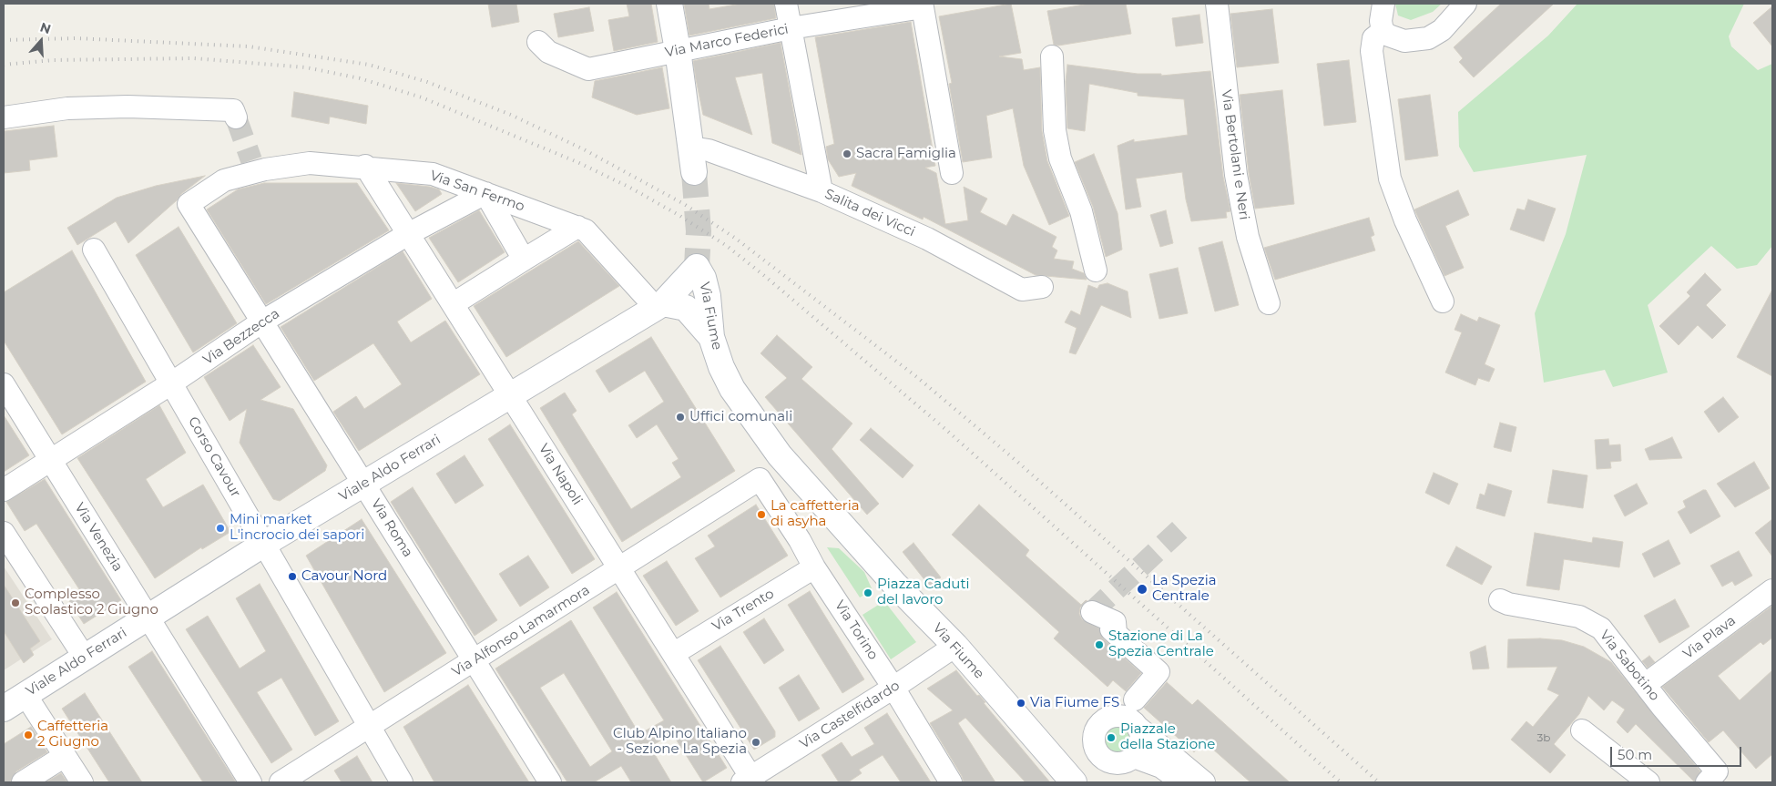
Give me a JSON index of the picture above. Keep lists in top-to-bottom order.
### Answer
{
  "streets": {
    "main road": ["Via Fiume", "Viale Aldo Ferrari"],
    "street": [
      "Via Marco Federici",
      "Via Bertolani e Neri",
      "Via San Fermo",
      "Salita dei Vicci",
      "Via Bezzecca",
      "Corso Cavour",
      "Via Napoli",
      "Via Roma",
      "Via Venezia",
      "Via Trento",
      "Via Torino",
      "Via Alfonso Lamarmora",
      "Via Plava",
      "Via Sabotino",
      "Via Castelfidardo"
    ]
  },
  "crossings": [
    ["Via San Fermo", "Via Bezzecca"],
    ["Via San Fermo", "Viale Aldo Ferrari"],
    ["Via San Fermo", "Via Napoli"],
    ["Via San Fermo", "Via Roma"],
    ["Via Fiume", "Viale Aldo Ferrari"],
    ["Via Fiume", "Via Castelfidardo"],
    ["Via Bezzecca", "Corso Cavour"],
    ["Via Bezzecca", "Via Napoli"],
    ["Via Bezzecca", "Via Roma"],
    ["Via Bezzecca", "Via Venezia"],
    ["Corso Cavour", "Viale Aldo Ferrari"],
    ["Corso Cavour", "Via Alfonso Lamarmora"],
    ["Viale Aldo Ferrari", "Via Napoli"],
    ["Viale Aldo Ferrari", "Via Roma"],
    ["Viale Aldo Ferrari", "Via Venezia"],
    ["Via Napoli", "Via Trento"],
    ["Via Napoli", "Via Alfonso Lamarmora"],
    ["Via Napoli", "Via Castelfidardo"],
    ["Via Roma", "Via Alfonso Lamarmora"],
    ["Via Trento", "Via Torino"],
    ["Via Torino", "Via Alfonso Lamarmora"],
    ["Via Torino", "Via Castelfidardo"],
    ["Via Plava", "Via Sabotino"]
  ],
  "places": [
    "Sacra Famiglia",
    "Uffici comunali",
    "La caffetteria di asyha",
    "Mini market L'incrocio dei sapori",
    "Cavour Nord",
    "La Spezia Centrale",
    "Piazza Caduti del lavoro",
    "Complesso Scolastico 2 Giugno",
    "Stazione di La Spezia Centrale",
    "Via Fiume FS",
    "Caffetteria 2 Giugno",
    "Piazzale della Stazione",
    "Club Alpino Italiano - Sezione La Spezia"
  ],
  "house_numbers": ["3b"],
  "scale_bar": "50 m",
  "north": "top"
}
